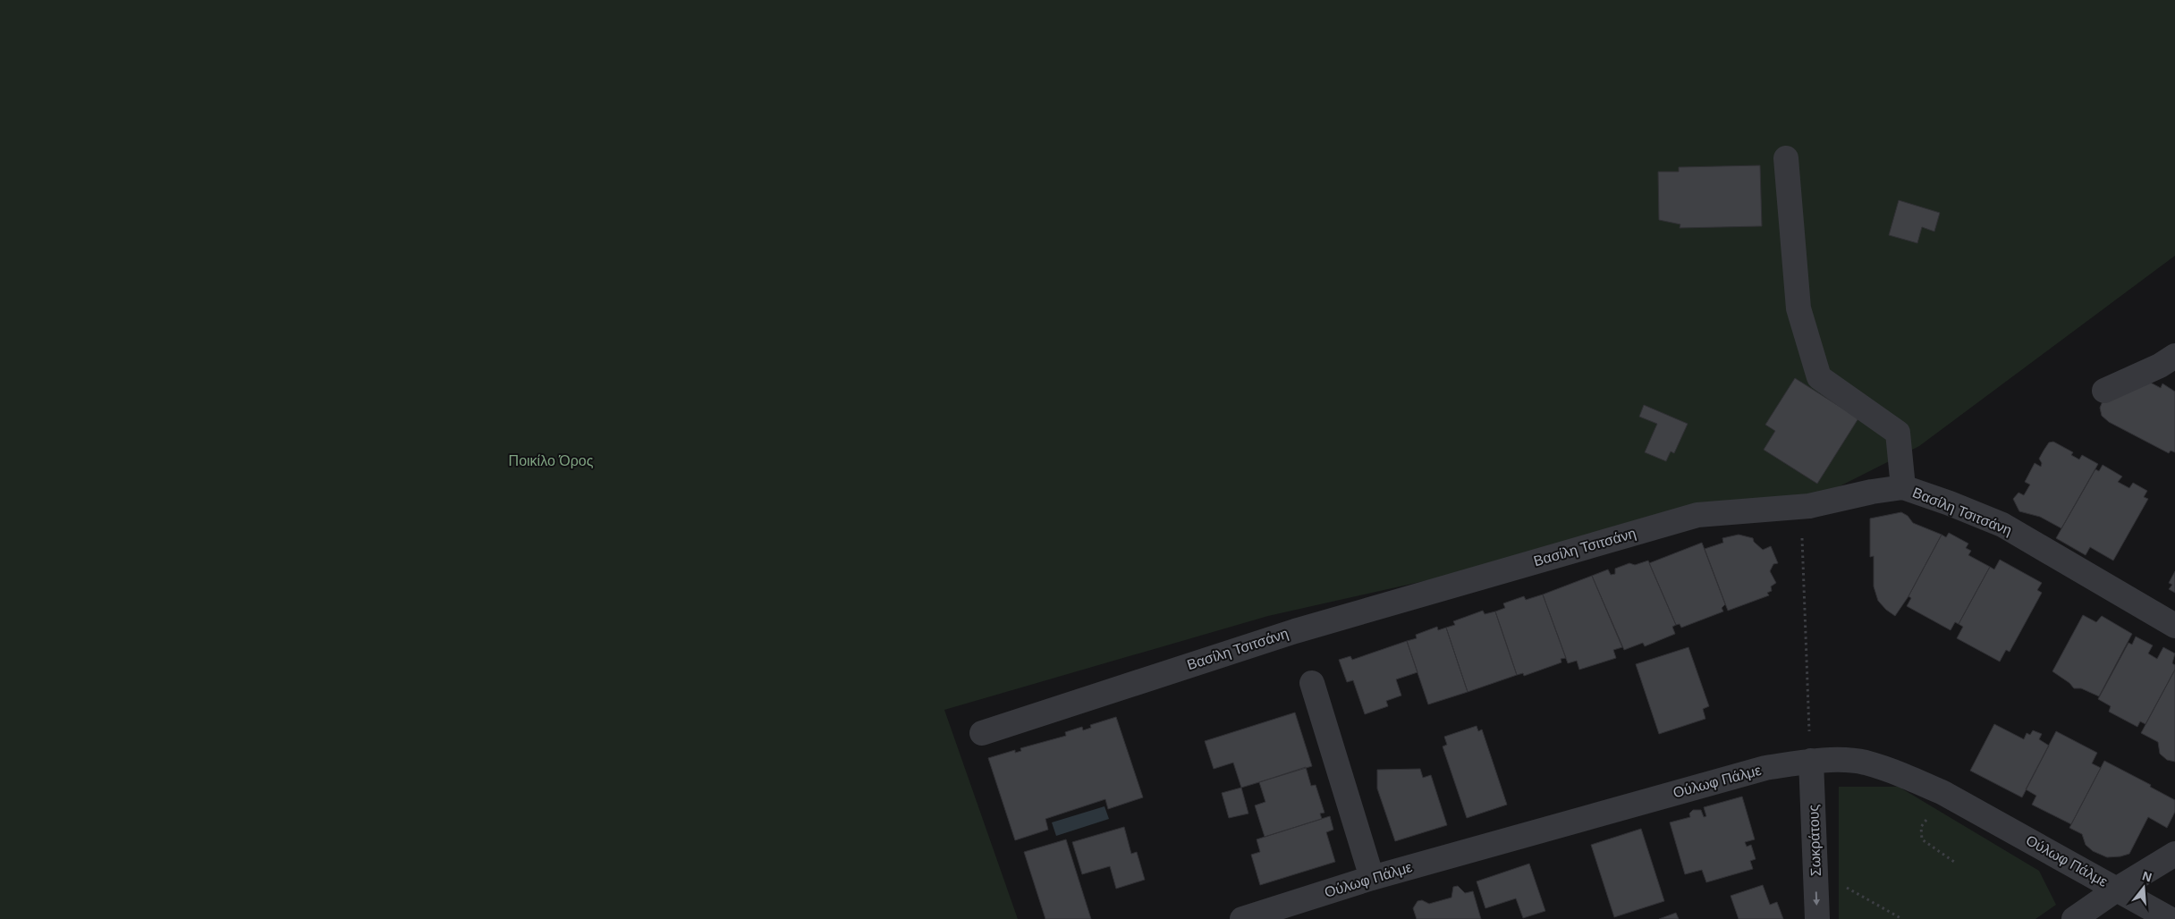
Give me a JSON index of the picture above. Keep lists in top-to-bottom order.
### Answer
{
  "streets": {
    "street": ["Βασίλη Τσιτσάνη", "Ούλωφ Πάλμε", "Σωκράτους"]
  },
  "crossings": [
    ["Ούλωφ Πάλμε", "Σωκράτους"]
  ],
  "parks": ["Ποικίλο Όρος"],
  "north": "top"
}
